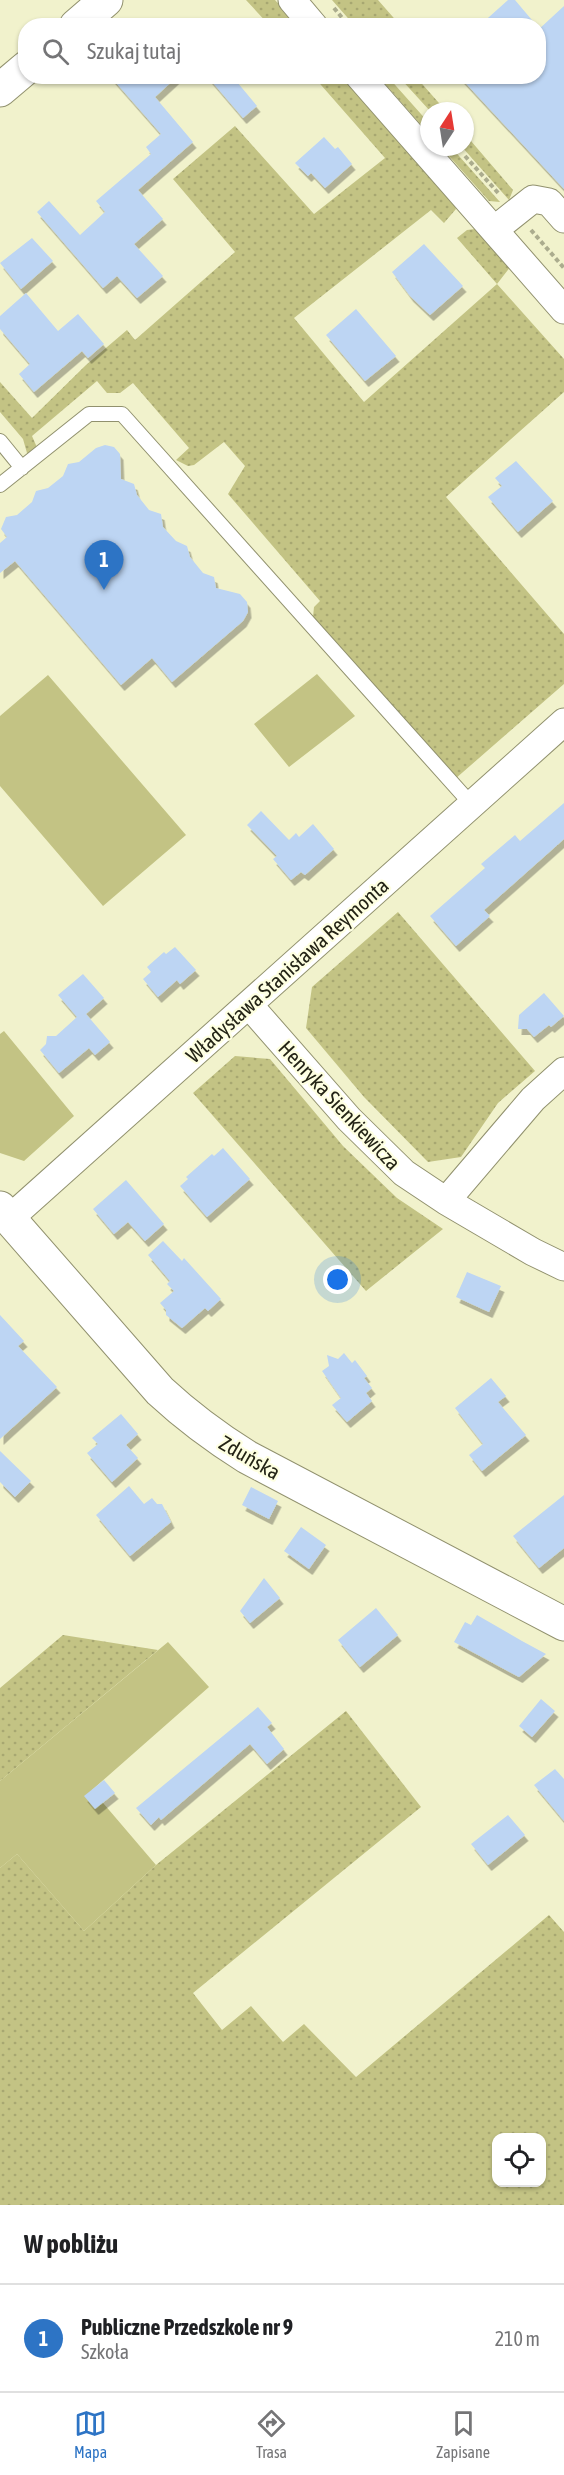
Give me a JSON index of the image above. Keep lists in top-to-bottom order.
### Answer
{
  "streets": {
    "street": ["Władysława Stanisława Reymonta", "Henryka Sienkiewicza", "Zduńska"]
  },
  "crossings": [
    ["Władysława Stanisława Reymonta", "Henryka Sienkiewicza"],
    ["Władysława Stanisława Reymonta", "Zduńska"]
  ],
  "north": "top",
  "page": {
    "search": "Szukaj tutaj",
    "pins": "1",
    "heading": "W pobliżu",
    "list": [
      {
        "mark": "1",
        "name": "Publiczne Przedszkole nr 9",
        "note": "Szkoła",
        "value": "210 m"
      }
    ],
    "nav": ["Mapa", "Trasa", "Zapisane"]
  }
}
